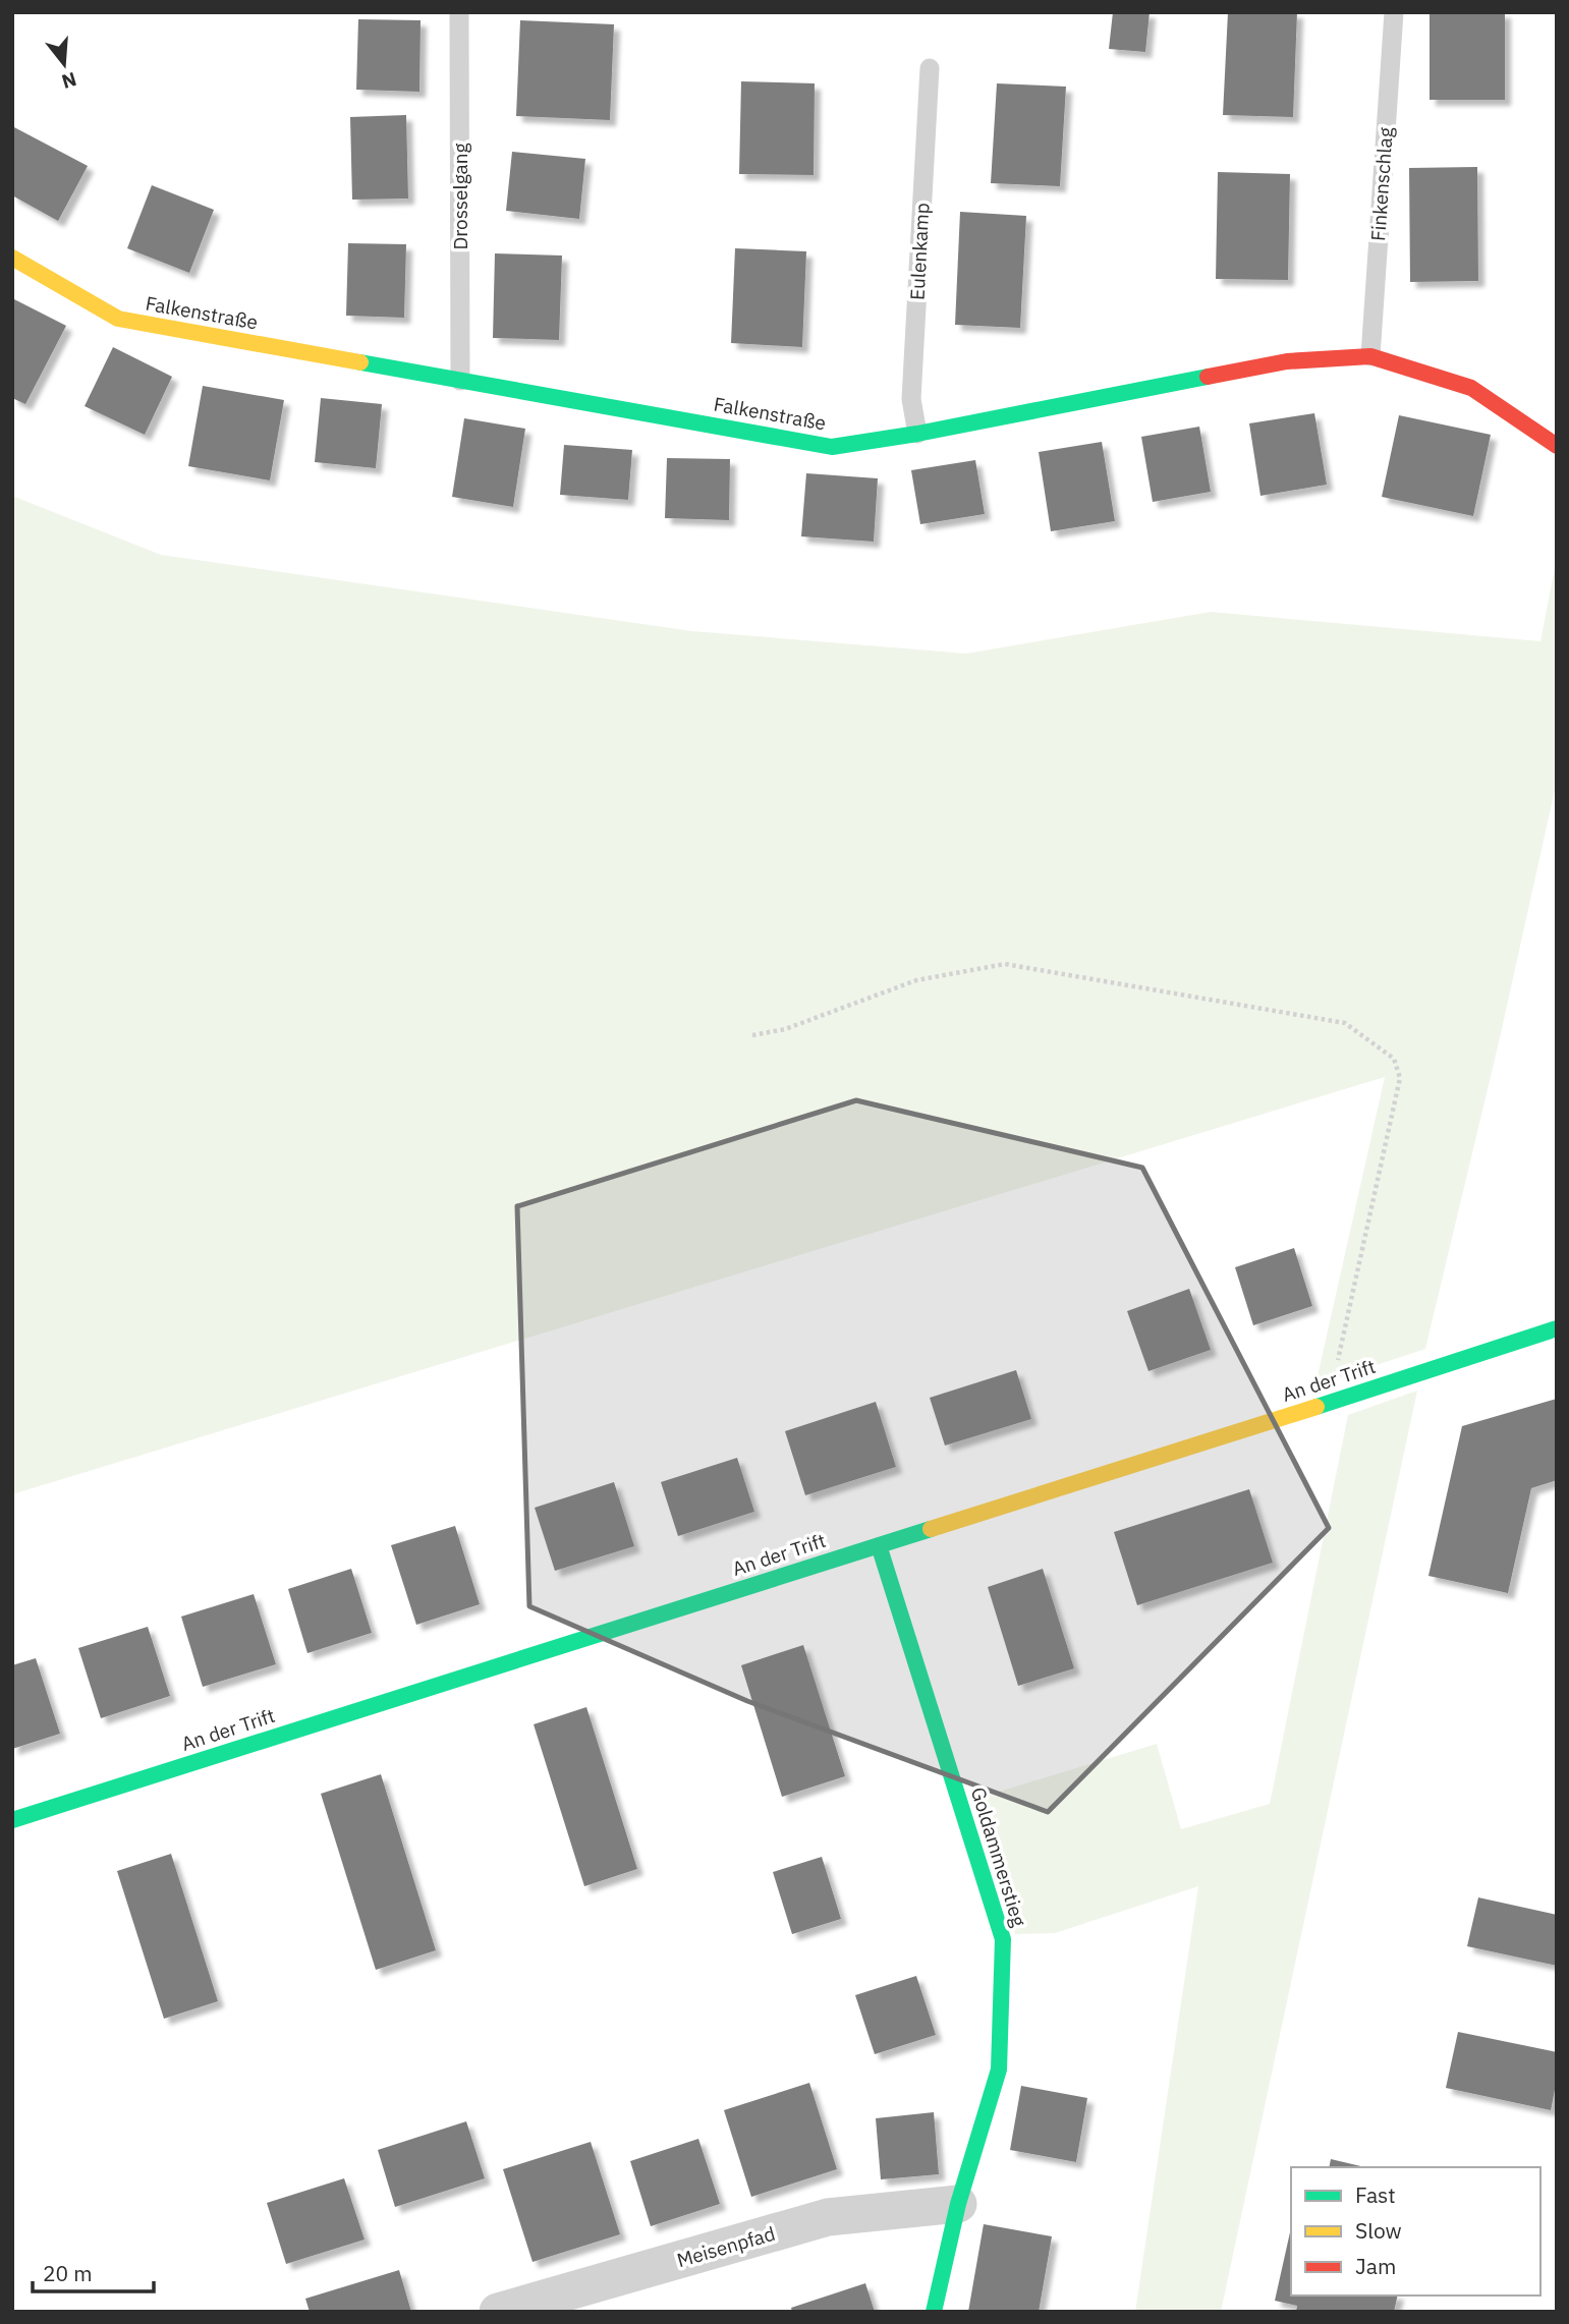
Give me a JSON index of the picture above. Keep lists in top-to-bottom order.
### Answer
{
  "streets": {
    "street": [
      "Falkenstraße",
      "An der Trift",
      "Goldammerstieg",
      "Meisenpfad"
    ],
    "lane": ["Finkenschlag", "Drosselgang", "Eulenkamp"]
  },
  "crossings": [
    ["Finkenschlag", "Falkenstraße"],
    ["Drosselgang", "Falkenstraße"],
    ["Eulenkamp", "Falkenstraße"],
    ["An der Trift", "Goldammerstieg"],
    ["Goldammerstieg", "Meisenpfad"]
  ],
  "legend": ["Fast", "Slow", "Jam"],
  "scale_bar": "20 m",
  "north": "bottom"
}
